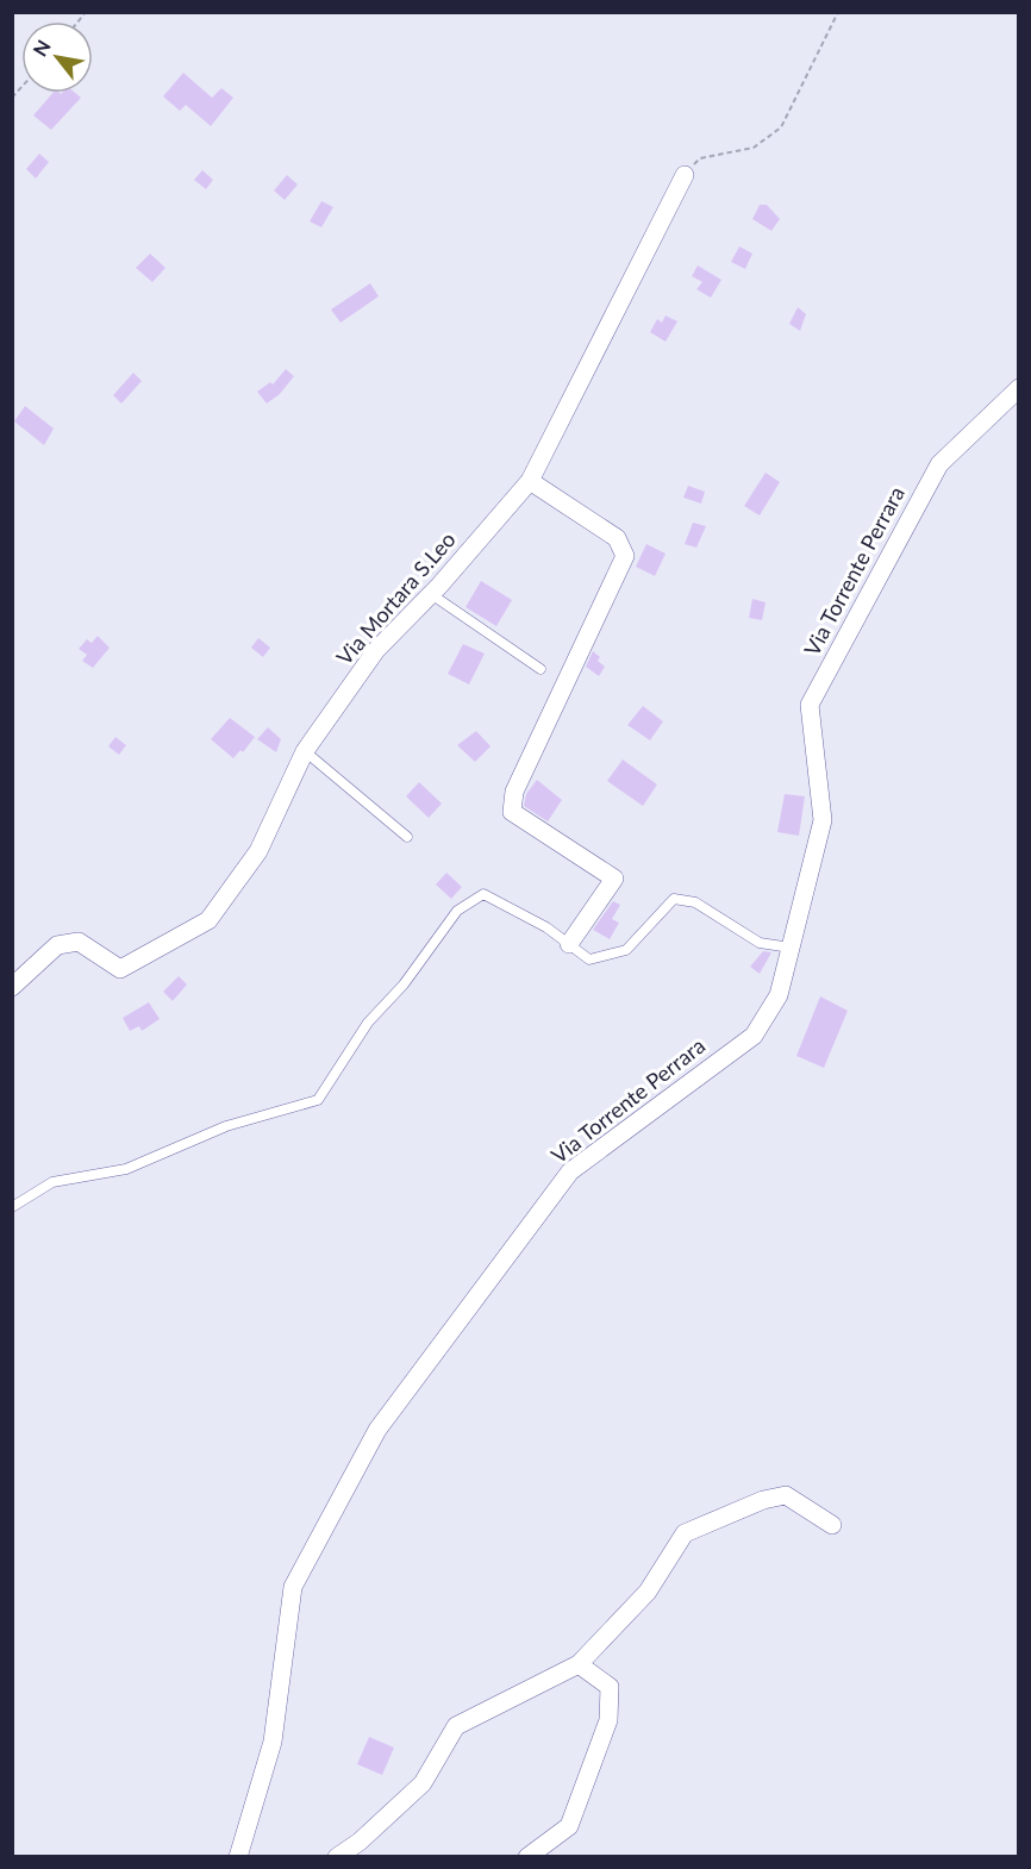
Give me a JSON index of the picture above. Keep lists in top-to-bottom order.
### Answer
{
  "streets": {
    "street": ["Via Torrente Perrara", "Via Mortara S.Leo"]
  },
  "north": "top left"
}
